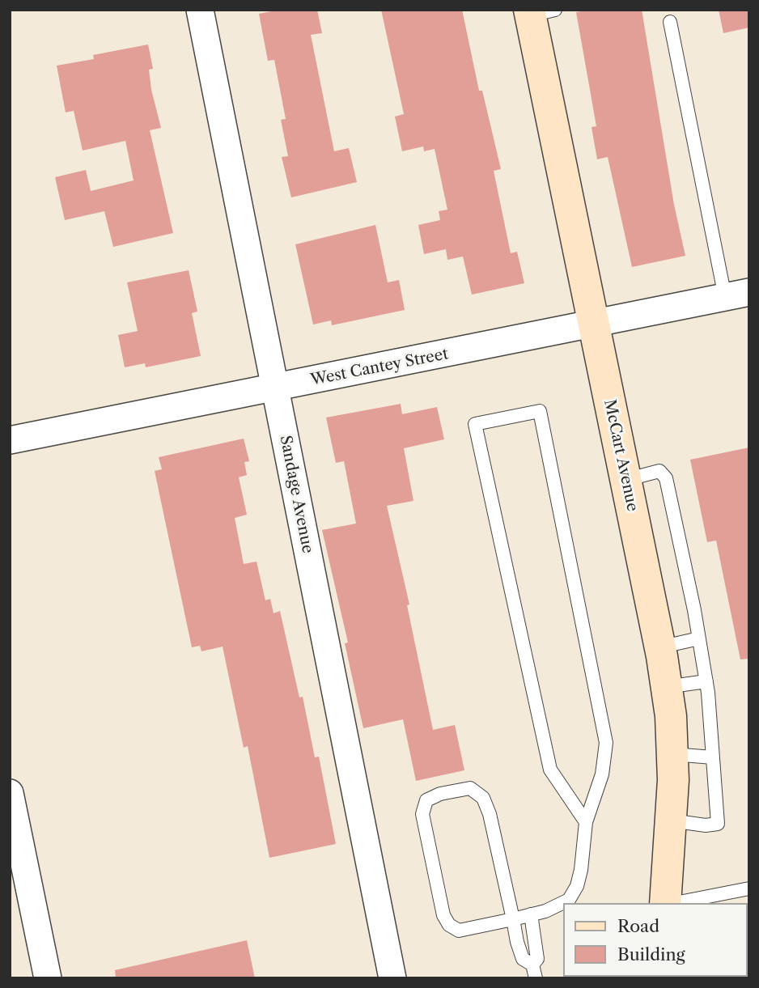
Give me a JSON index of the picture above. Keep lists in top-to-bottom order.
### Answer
{
  "streets": {
    "street": ["West Cantey Street", "McCart Avenue", "Sandage Avenue"]
  },
  "crossings": [
    ["West Cantey Street", "McCart Avenue"],
    ["West Cantey Street", "Sandage Avenue"]
  ],
  "legend": ["Road", "Building"]
}
